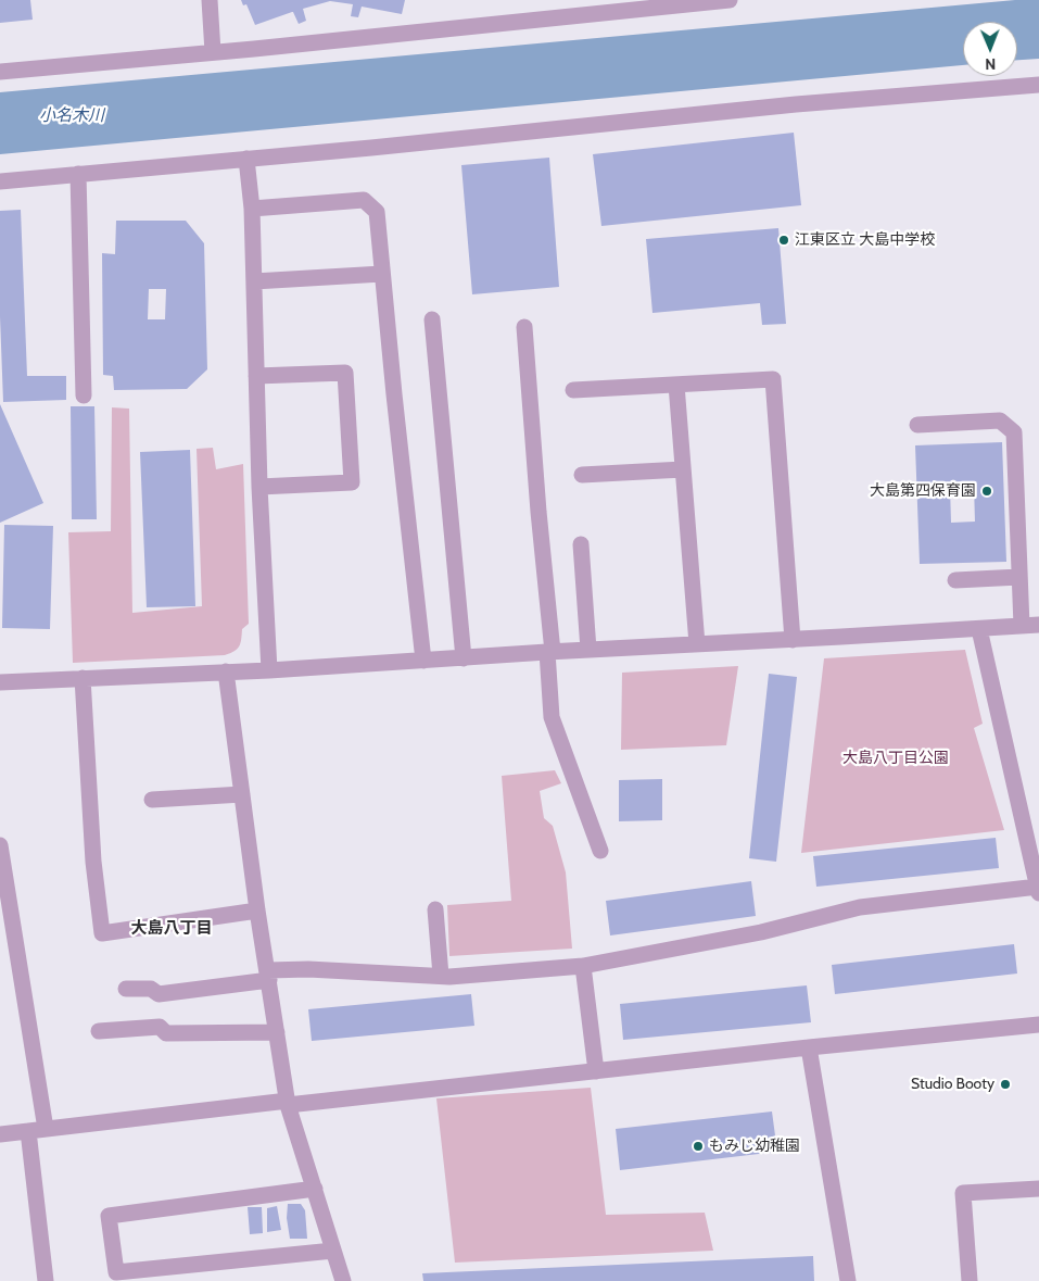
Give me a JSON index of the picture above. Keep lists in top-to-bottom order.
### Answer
{
  "districts": ["大島八丁目"],
  "water": ["小名木川"],
  "parks": ["大島八丁目公園"],
  "places": [
    "江東区立 大島中学校",
    "大島第四保育園",
    "Studio Booty",
    "もみじ幼稚園"
  ],
  "north": "bottom"
}
